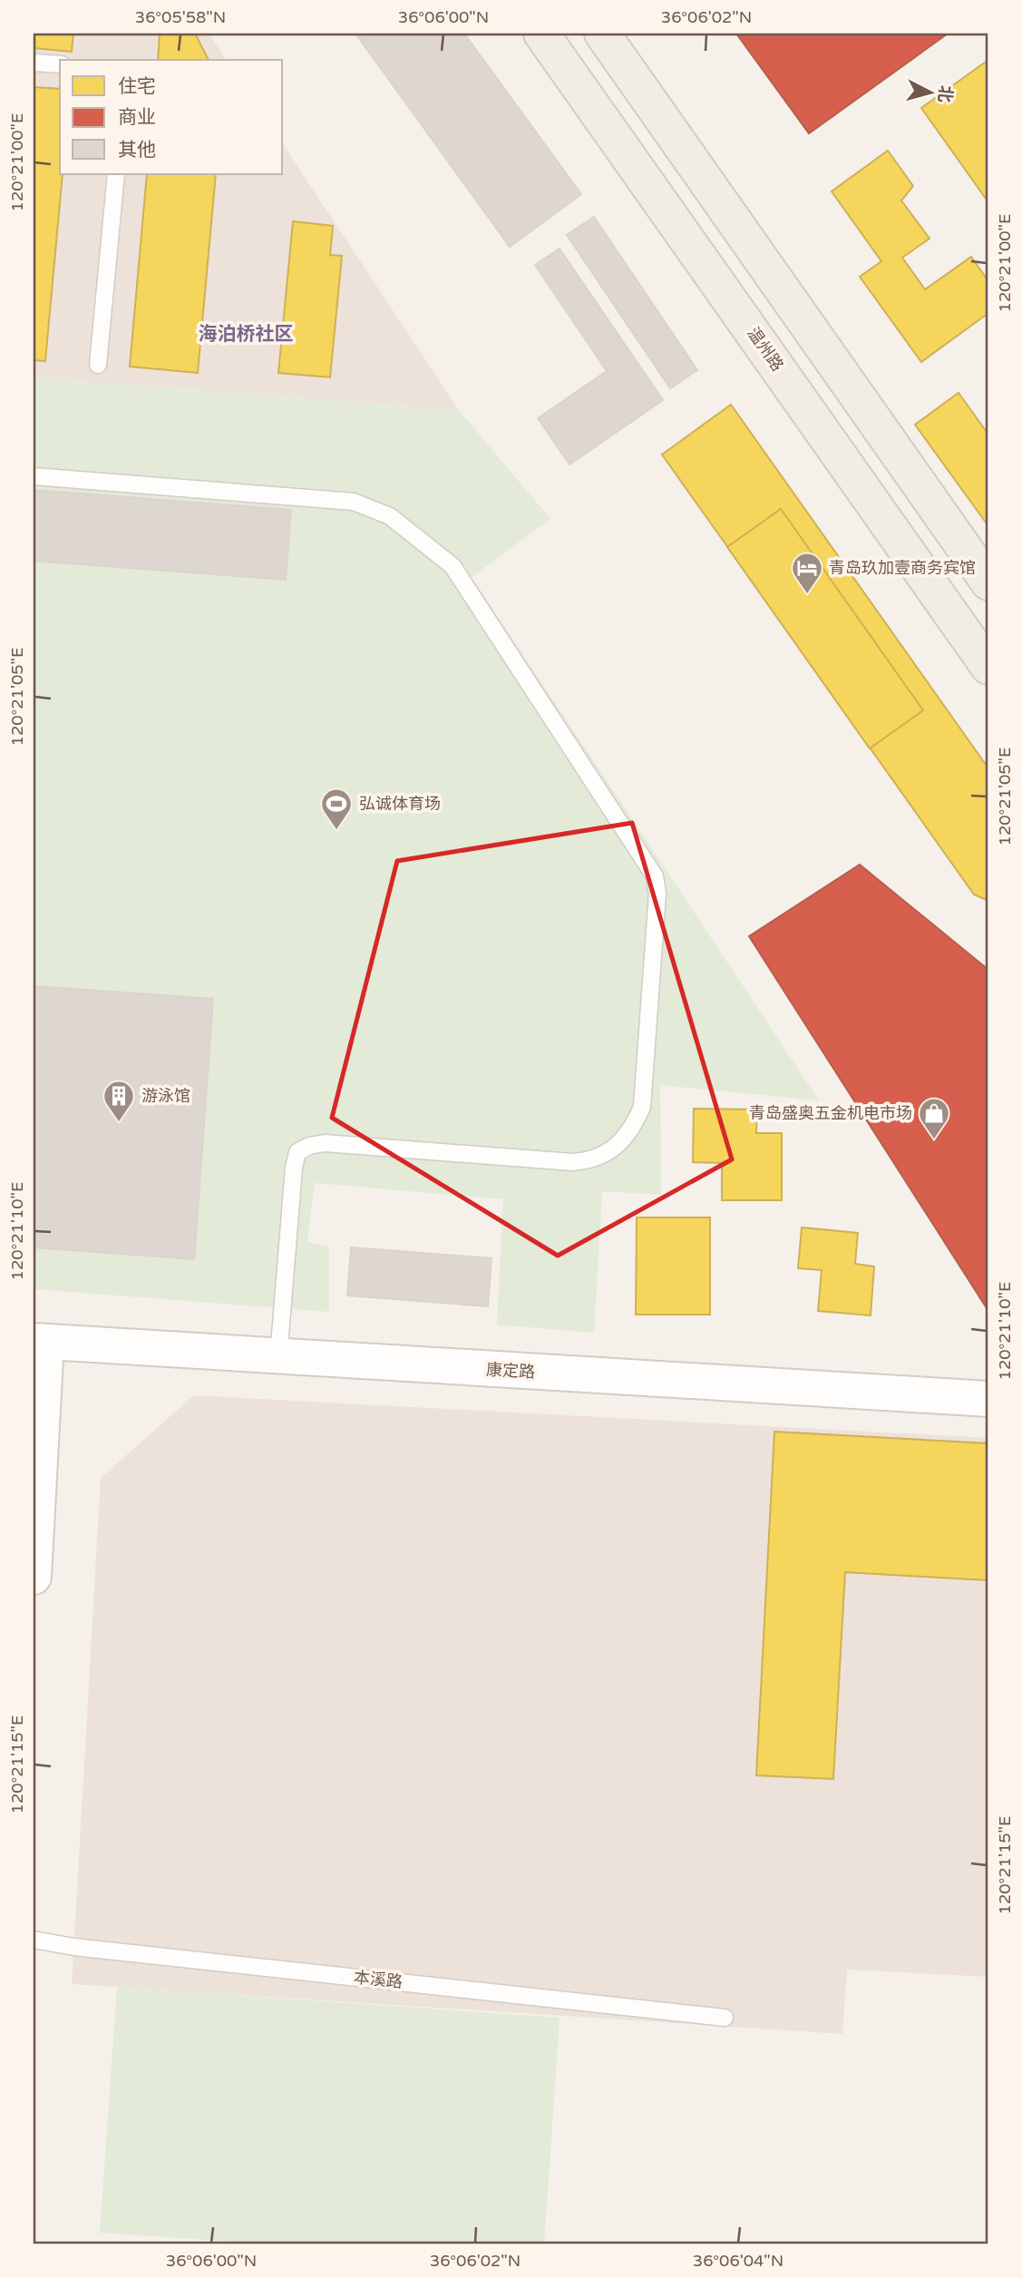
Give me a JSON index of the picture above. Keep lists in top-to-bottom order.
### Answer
{
  "streets": {
    "main road": ["温州路"],
    "street": ["康定路"],
    "lane": ["本溪路"]
  },
  "districts": ["海泊桥社区"],
  "places": {
    "hotel": ["青岛玖加壹商务宾馆"],
    "sports": ["弘诚体育场"],
    "building": ["游泳馆"],
    "shop": ["青岛盛奥五金机电市场"]
  },
  "legend": ["住宅", "商业", "其他"],
  "north": "right",
  "coordinates": [
    "36°05'58\"N",
    "36°06'00\"N",
    "36°06'02\"N",
    "120°21'00\"E",
    "120°21'05\"E",
    "120°21'10\"E",
    "120°21'15\"E",
    "36°06'04\"N"
  ]
}
